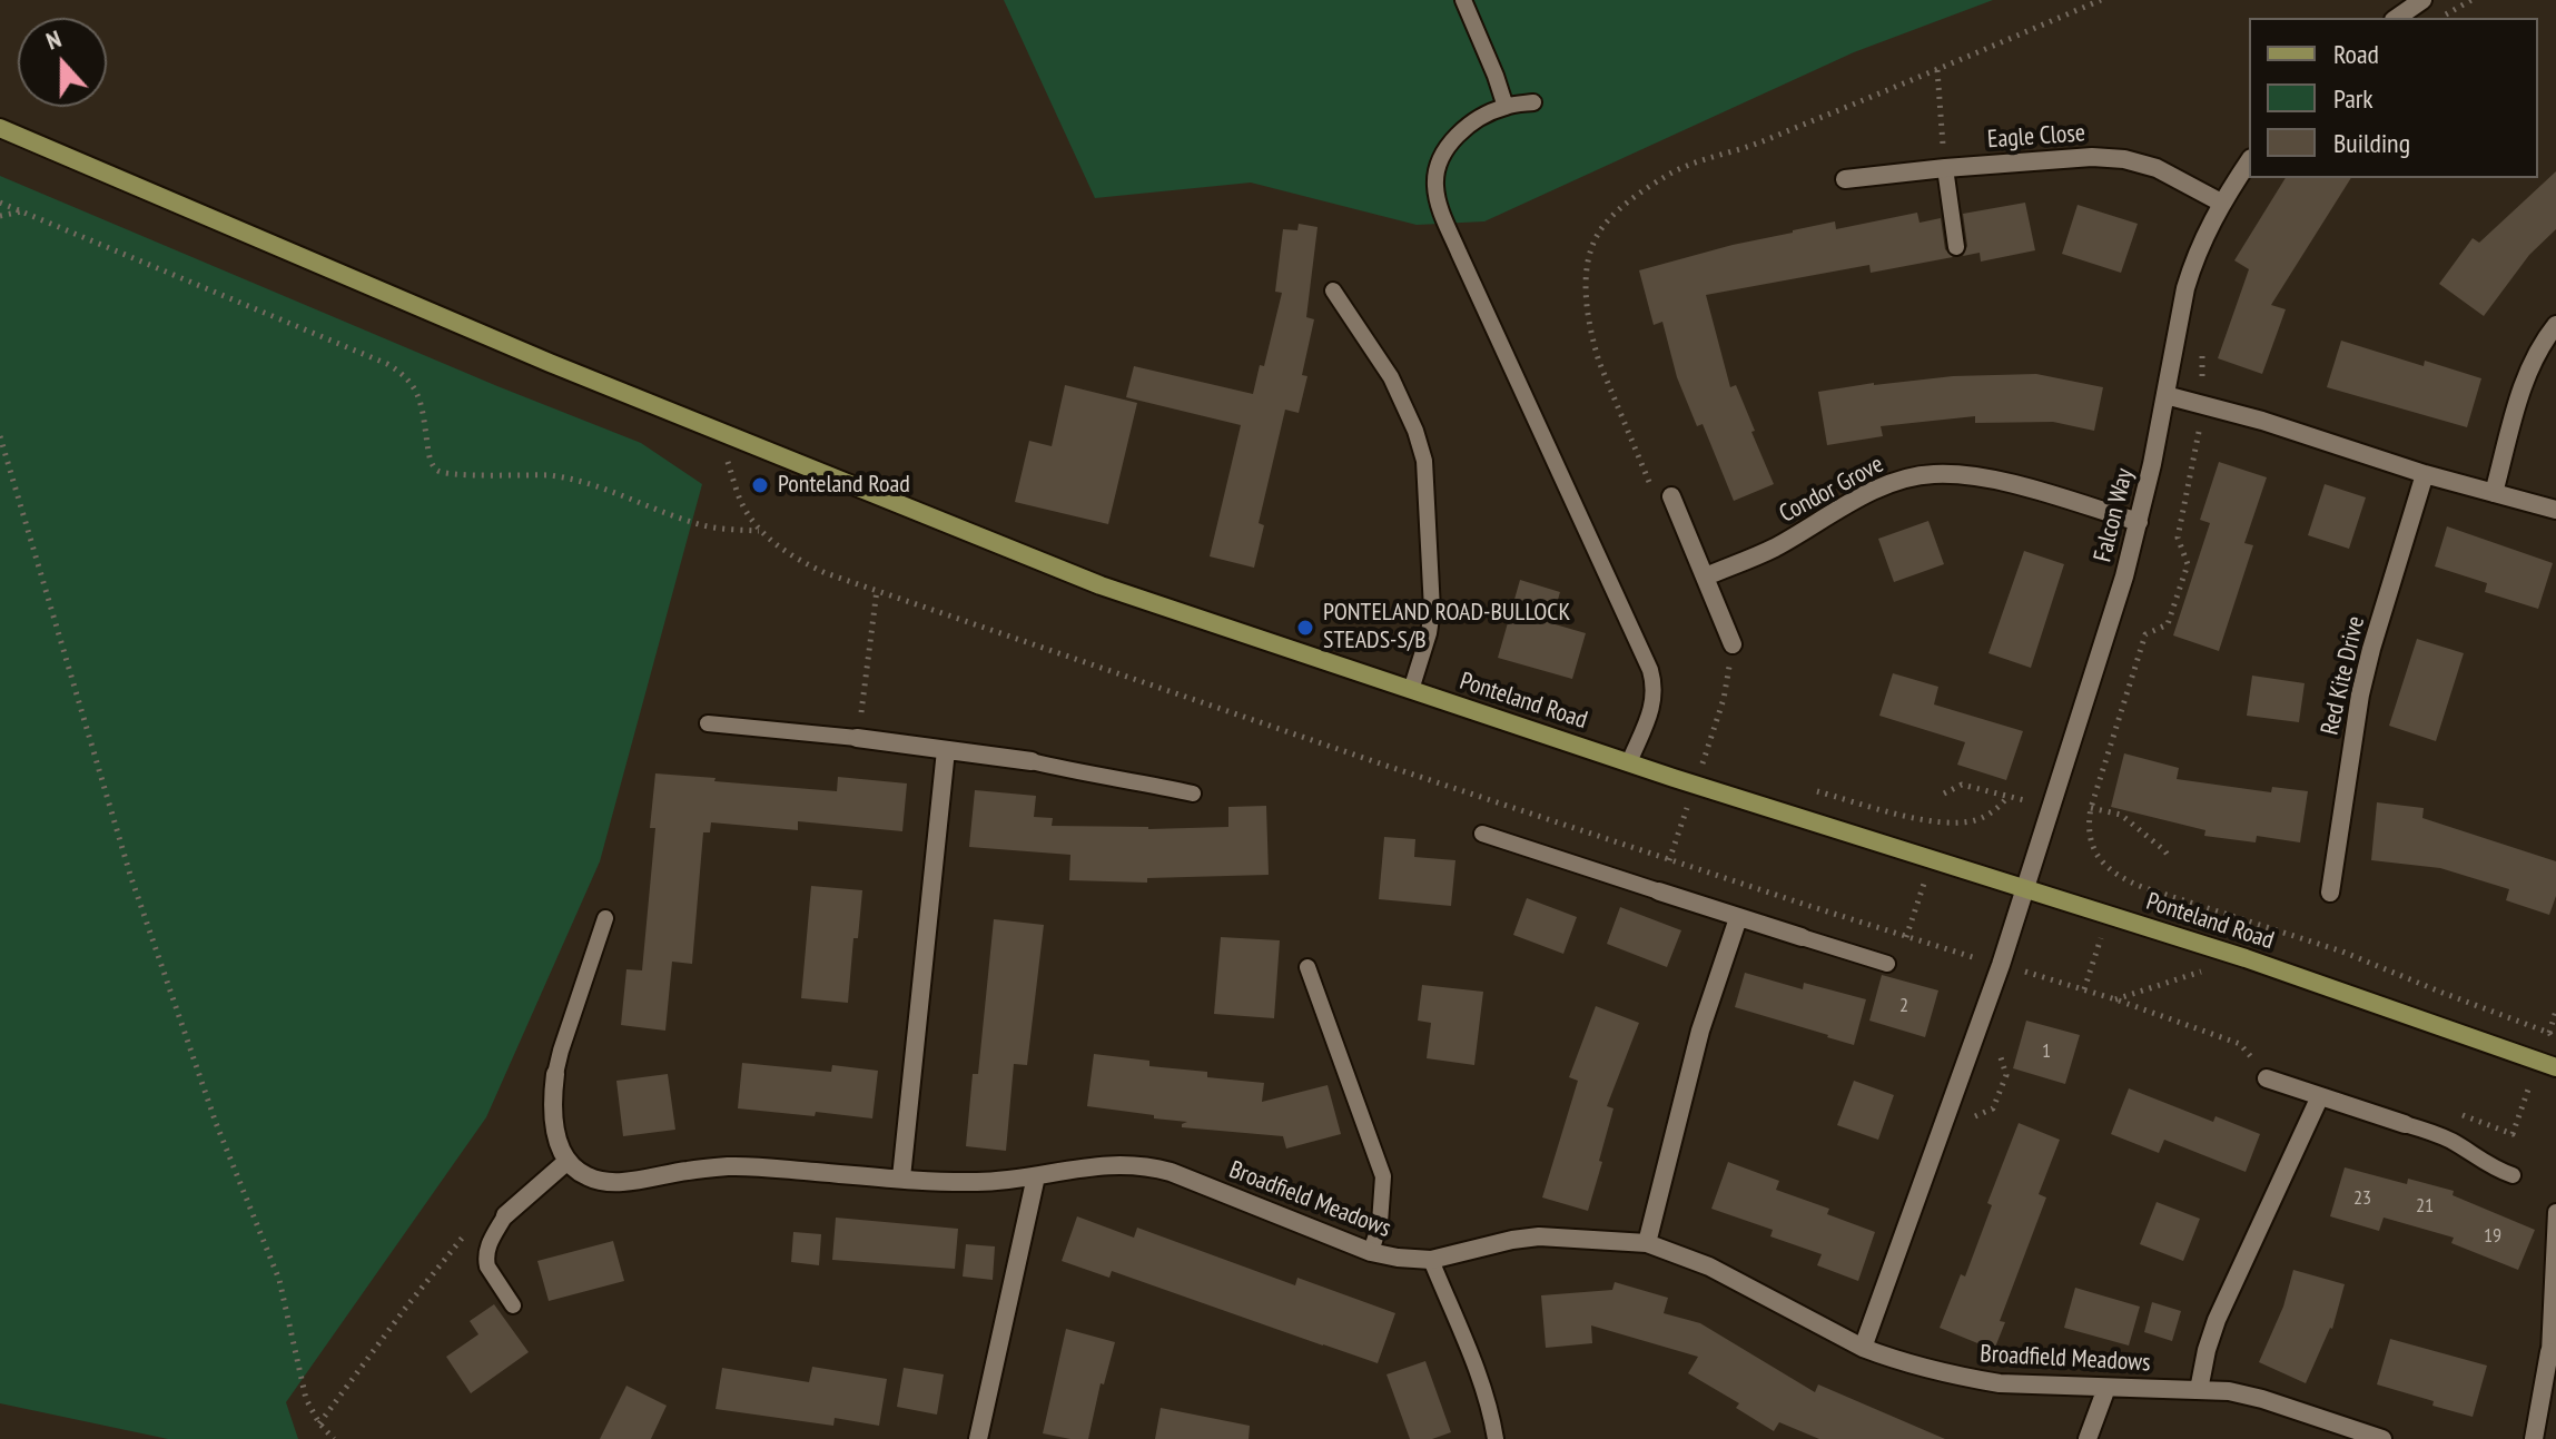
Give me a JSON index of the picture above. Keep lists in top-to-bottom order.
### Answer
{
  "streets": {
    "main road": ["Ponteland Road"],
    "street": [
      "Eagle Close",
      "Condor Grove",
      "Falcon Way",
      "Red Kite Drive",
      "Broadfield Meadows"
    ]
  },
  "crossings": [
    ["Eagle Close", "Falcon Way"],
    ["Condor Grove", "Falcon Way"],
    ["Falcon Way", "Ponteland Road"],
    ["Falcon Way", "Broadfield Meadows"]
  ],
  "places": ["Ponteland Road", "PONTELAND ROAD-BULLOCK STEADS-S/B"],
  "house_numbers": [
    "2",
    "1",
    "23",
    "21",
    "19"
  ],
  "legend": ["Road", "Park", "Building"],
  "north": "top"
}
